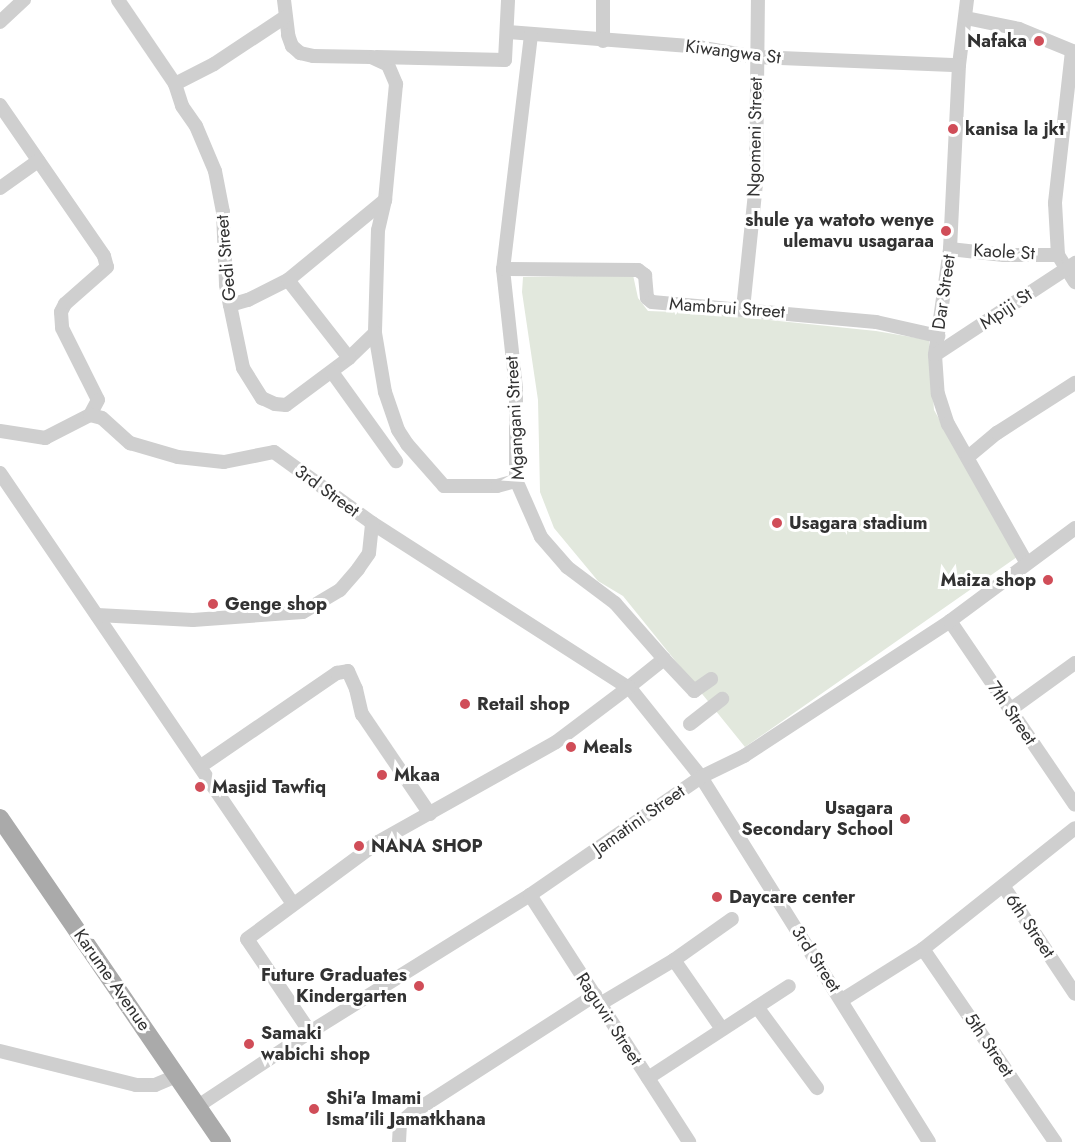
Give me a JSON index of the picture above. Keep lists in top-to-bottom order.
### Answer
{
  "streets": {
    "main road": ["Karume Avenue"],
    "street": [
      "Kiwangwa St",
      "Ngomeni Street",
      "Kaole St",
      "Gedi Street",
      "Dar Street",
      "Mambrui Street",
      "Mpiji St",
      "Mgangani Street",
      "3rd Street",
      "7th Street",
      "Jamatini Street",
      "6th Street",
      "Raguvir Street",
      "5th Street"
    ]
  },
  "crossings": [
    ["Kiwangwa St", "Ngomeni Street"],
    ["Kiwangwa St", "Dar Street"],
    ["Kiwangwa St", "Mgangani Street"],
    ["Ngomeni Street", "Mambrui Street"],
    ["Kaole St", "Dar Street"],
    ["Dar Street", "Mambrui Street"],
    ["Dar Street", "Mpiji St"],
    ["Dar Street", "Jamatini Street"],
    ["Mambrui Street", "Mgangani Street"],
    ["3rd Street", "Jamatini Street"],
    ["7th Street", "Jamatini Street"],
    ["Jamatini Street", "Karume Avenue"],
    ["Jamatini Street", "Raguvir Street"]
  ],
  "places": [
    "Nafaka",
    "kanisa la jkt",
    "shule ya watoto wenye ulemavu usagaraa",
    "Usagara stadium",
    "Maiza shop",
    "Genge shop",
    "Retail shop",
    "Meals",
    "Mkaa",
    "Masjid Tawfiq",
    "Usagara Secondary School",
    "NANA SHOP",
    "Daycare center",
    "Future Graduates Kindergarten",
    "Samaki wabichi shop",
    "Shi'a Imami Isma'ili Jamatkhana"
  ]
}
